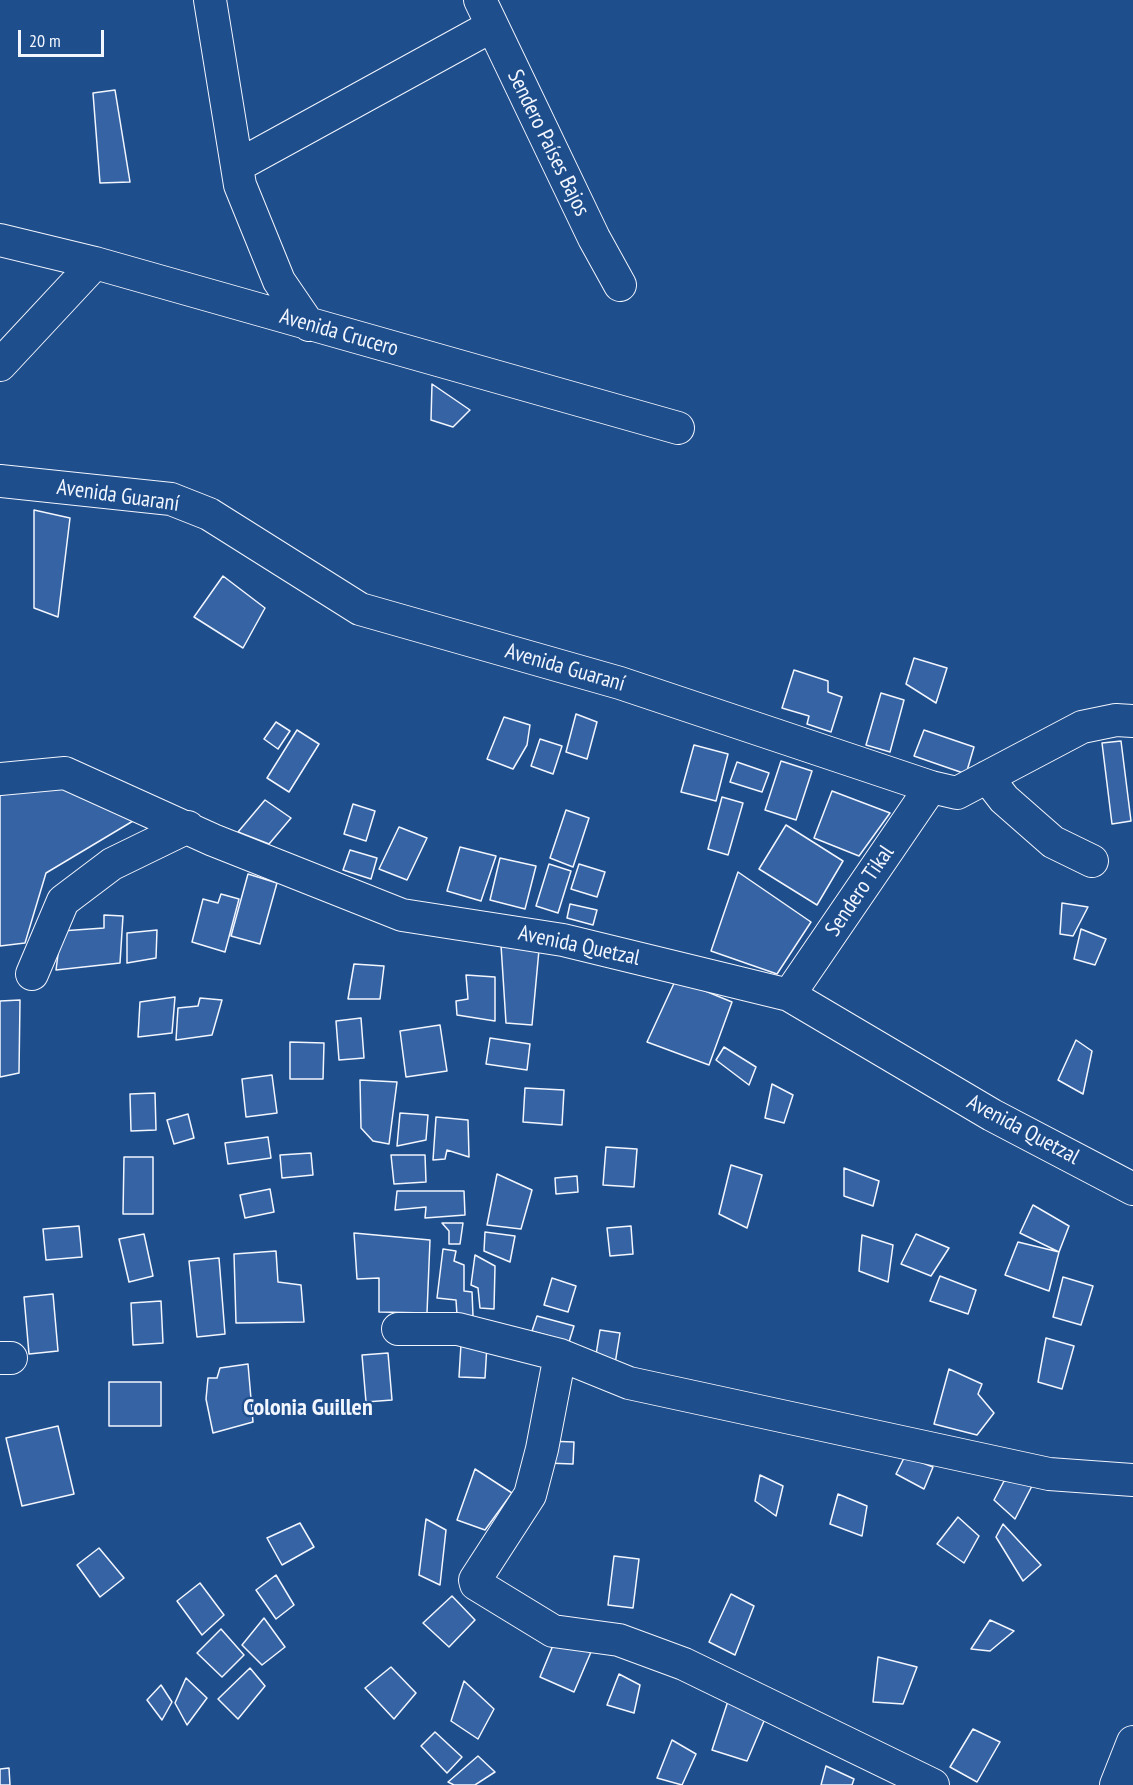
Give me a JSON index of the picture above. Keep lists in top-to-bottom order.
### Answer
{
  "streets": {
    "street": [
      "Sendero Países Bajos",
      "Avenida Crucero",
      "Avenida Guaraní",
      "Sendero Tikal",
      "Avenida Quetzal"
    ]
  },
  "crossings": [
    ["Avenida Guaraní", "Sendero Tikal"],
    ["Sendero Tikal", "Avenida Quetzal"]
  ],
  "districts": ["Colonia Guillen"],
  "scale_bar": "20 m"
}
